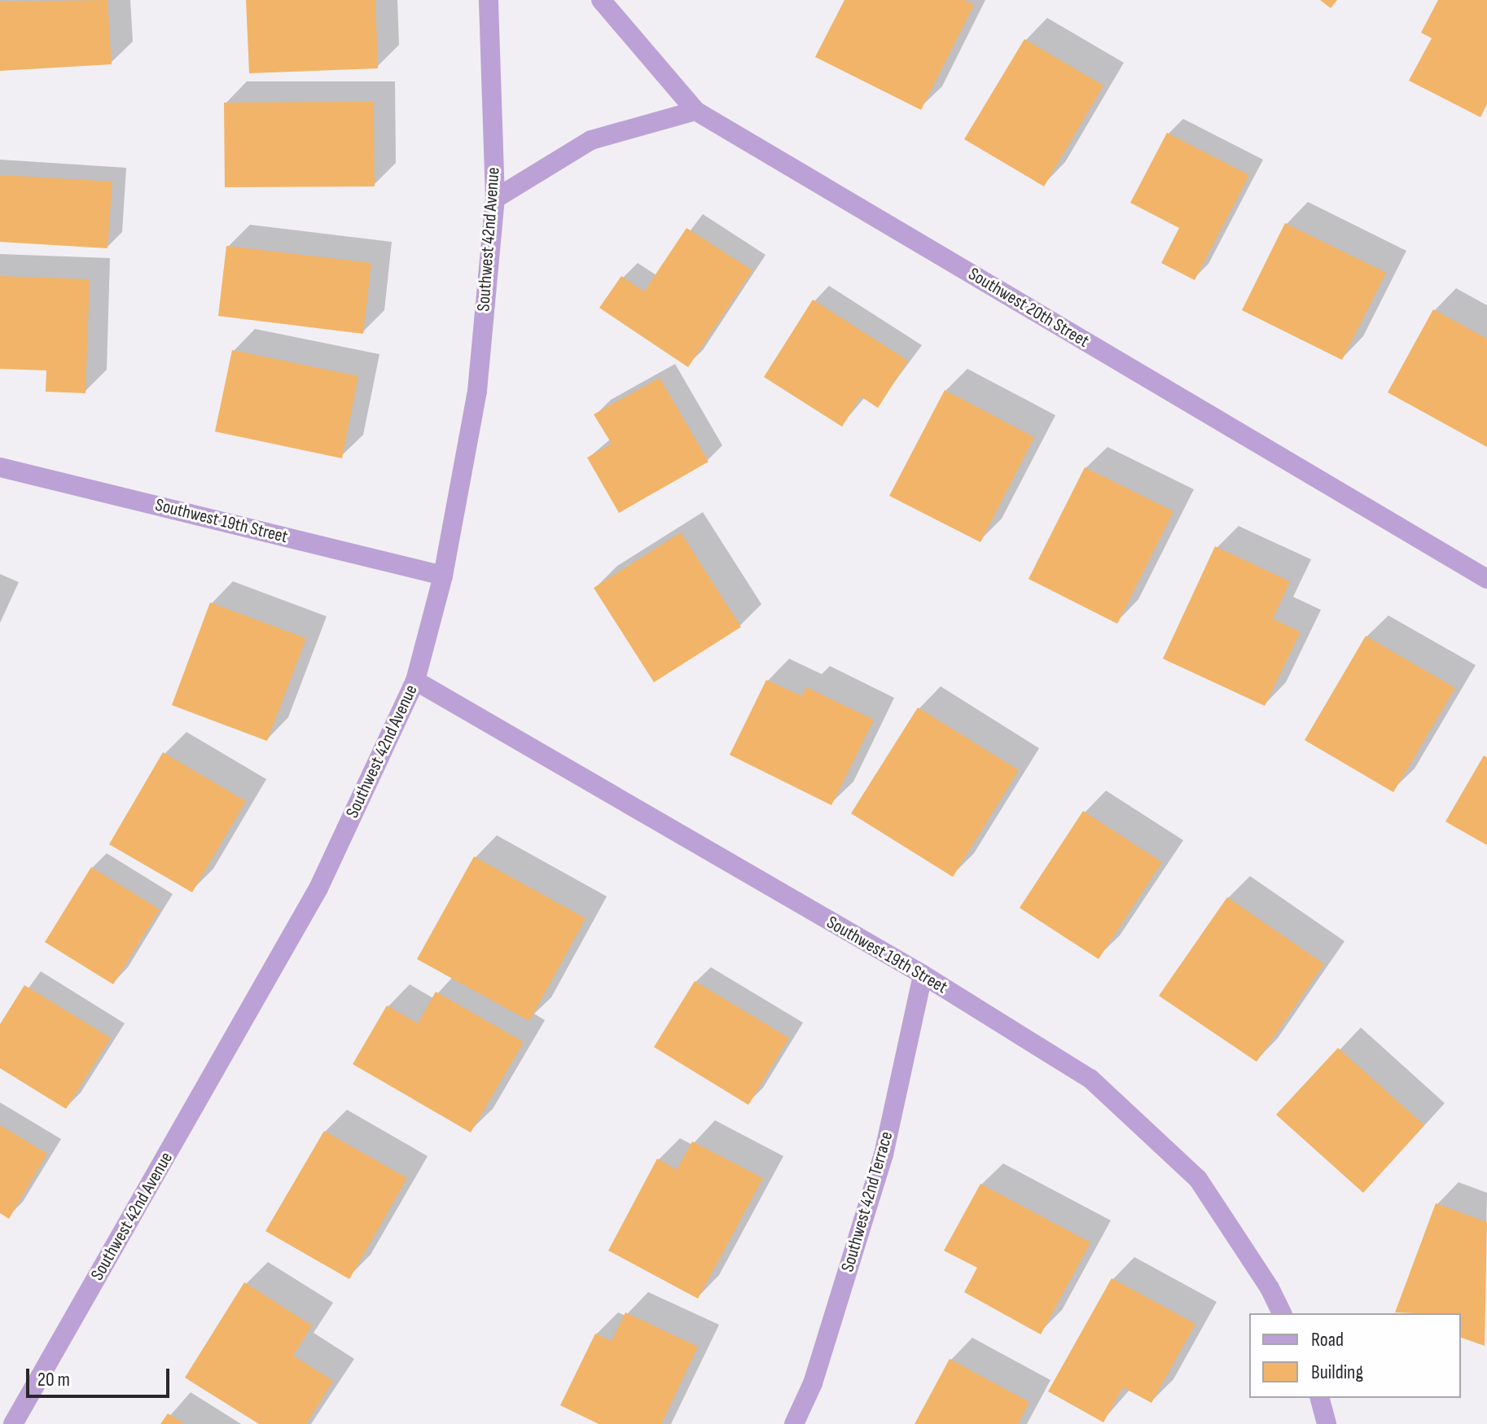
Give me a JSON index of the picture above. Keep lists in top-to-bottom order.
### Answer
{
  "streets": {
    "street": [
      "Southwest 42nd Avenue",
      "Southwest 20th Street",
      "Southwest 19th Street",
      "Southwest 42nd Terrace"
    ]
  },
  "crossings": [
    ["Southwest 42nd Avenue", "Southwest 19th Street"],
    ["Southwest 19th Street", "Southwest 42nd Terrace"]
  ],
  "legend": ["Road", "Building"],
  "scale_bar": "20 m"
}
